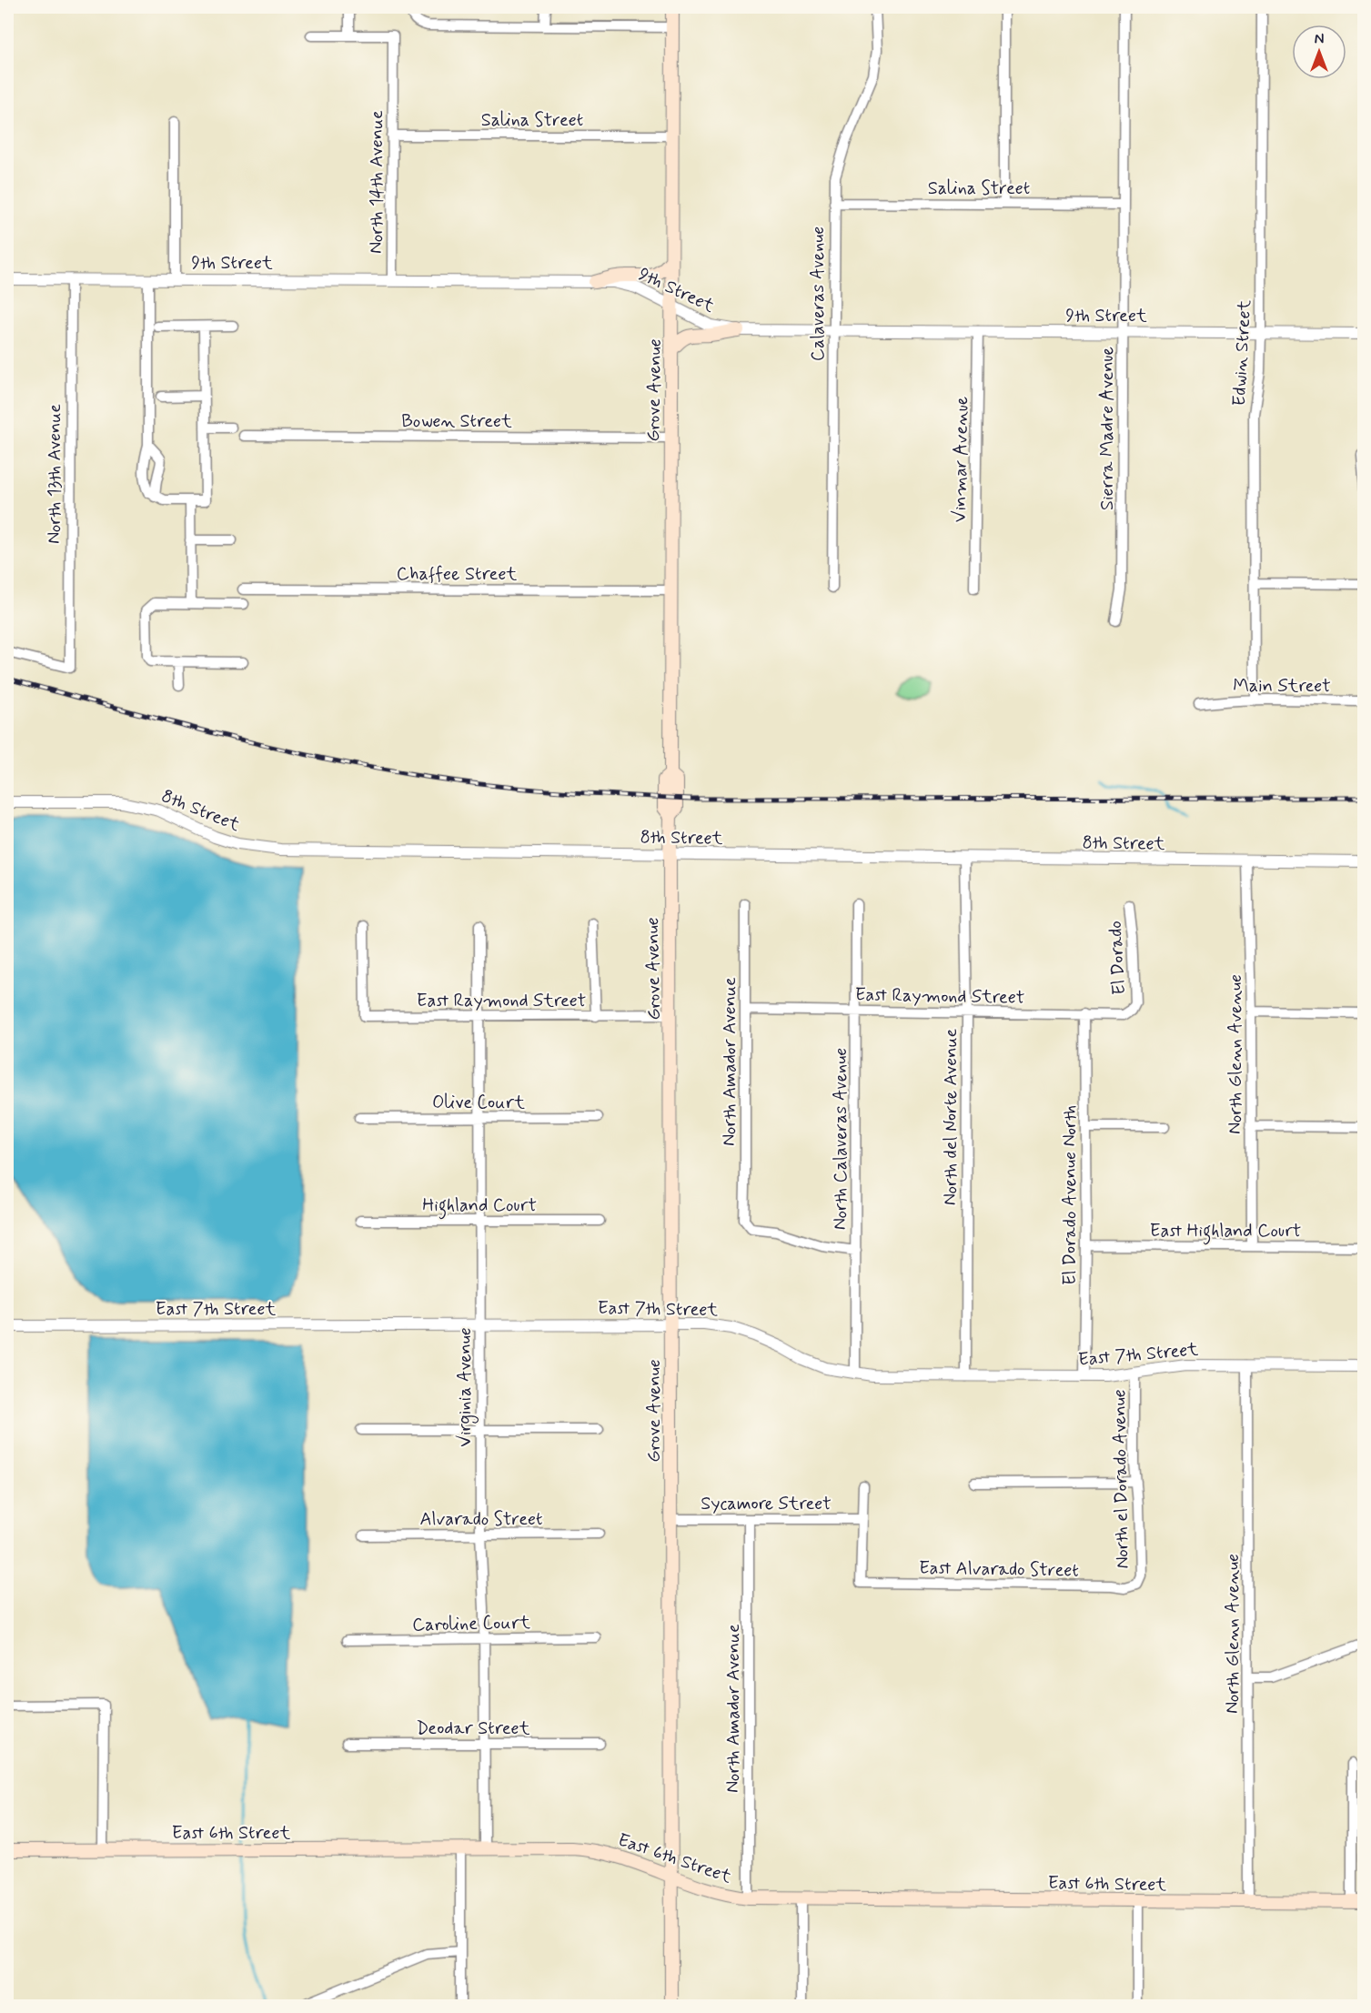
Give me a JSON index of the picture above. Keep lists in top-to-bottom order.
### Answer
{
  "streets": {
    "main road": ["Grove Avenue", "East 6th Street"],
    "street": [
      "Salina Street",
      "North 14th Avenue",
      "9th Street",
      "Calaveras Avenue",
      "Edwin Street",
      "Bowen Street",
      "Sierra Madre Avenue",
      "Vinmar Avenue",
      "North 13th Avenue",
      "Chaffee Street",
      "Main Street",
      "8th Street",
      "El Dorado",
      "East Raymond Street",
      "North Glenn Avenue",
      "North Amador Avenue",
      "Olive Court",
      "North del Norte Avenue",
      "North Calaveras Avenue",
      "El Dorado Avenue North",
      "Highland Court",
      "East Highland Court",
      "East 7th Street",
      "Virginia Avenue",
      "North el Dorado Avenue",
      "Sycamore Street",
      "Alvarado Street",
      "East Alvarado Street",
      "Caroline Court",
      "Deodar Street"
    ]
  },
  "crossings": [
    ["Salina Street", "North 14th Avenue"],
    ["Salina Street", "Calaveras Avenue"],
    ["Salina Street", "Grove Avenue"],
    ["Salina Street", "Sierra Madre Avenue"],
    ["North 14th Avenue", "9th Street"],
    ["9th Street", "Calaveras Avenue"],
    ["9th Street", "Edwin Street"],
    ["9th Street", "Grove Avenue"],
    ["9th Street", "Sierra Madre Avenue"],
    ["9th Street", "Vinmar Avenue"],
    ["9th Street", "North 13th Avenue"],
    ["Edwin Street", "Main Street"],
    ["Grove Avenue", "Bowen Street"],
    ["Grove Avenue", "Chaffee Street"],
    ["Grove Avenue", "8th Street"],
    ["Grove Avenue", "East Raymond Street"],
    ["Grove Avenue", "East 7th Street"],
    ["Grove Avenue", "Sycamore Street"],
    ["Grove Avenue", "East 6th Street"],
    ["8th Street", "North Glenn Avenue"],
    ["8th Street", "North del Norte Avenue"],
    ["El Dorado", "East Raymond Street"],
    ["East Raymond Street", "North Amador Avenue"],
    ["East Raymond Street", "North del Norte Avenue"],
    ["East Raymond Street", "North Calaveras Avenue"],
    ["East Raymond Street", "El Dorado Avenue North"],
    ["East Raymond Street", "Virginia Avenue"],
    ["North Glenn Avenue", "East Highland Court"],
    ["North Glenn Avenue", "East 7th Street"],
    ["North Glenn Avenue", "East 6th Street"],
    ["North Amador Avenue", "North Calaveras Avenue"],
    ["North Amador Avenue", "Sycamore Street"],
    ["North Amador Avenue", "East 6th Street"],
    ["Olive Court", "Virginia Avenue"],
    ["North del Norte Avenue", "East 7th Street"],
    ["North Calaveras Avenue", "East 7th Street"],
    ["El Dorado Avenue North", "East Highland Court"],
    ["El Dorado Avenue North", "East 7th Street"],
    ["Highland Court", "Virginia Avenue"],
    ["East 7th Street", "Virginia Avenue"],
    ["East 7th Street", "North el Dorado Avenue"],
    ["Virginia Avenue", "Alvarado Street"],
    ["Virginia Avenue", "Caroline Court"],
    ["Virginia Avenue", "Deodar Street"],
    ["Virginia Avenue", "East 6th Street"],
    ["North el Dorado Avenue", "East Alvarado Street"],
    ["Sycamore Street", "East Alvarado Street"]
  ],
  "north": "top"
}
